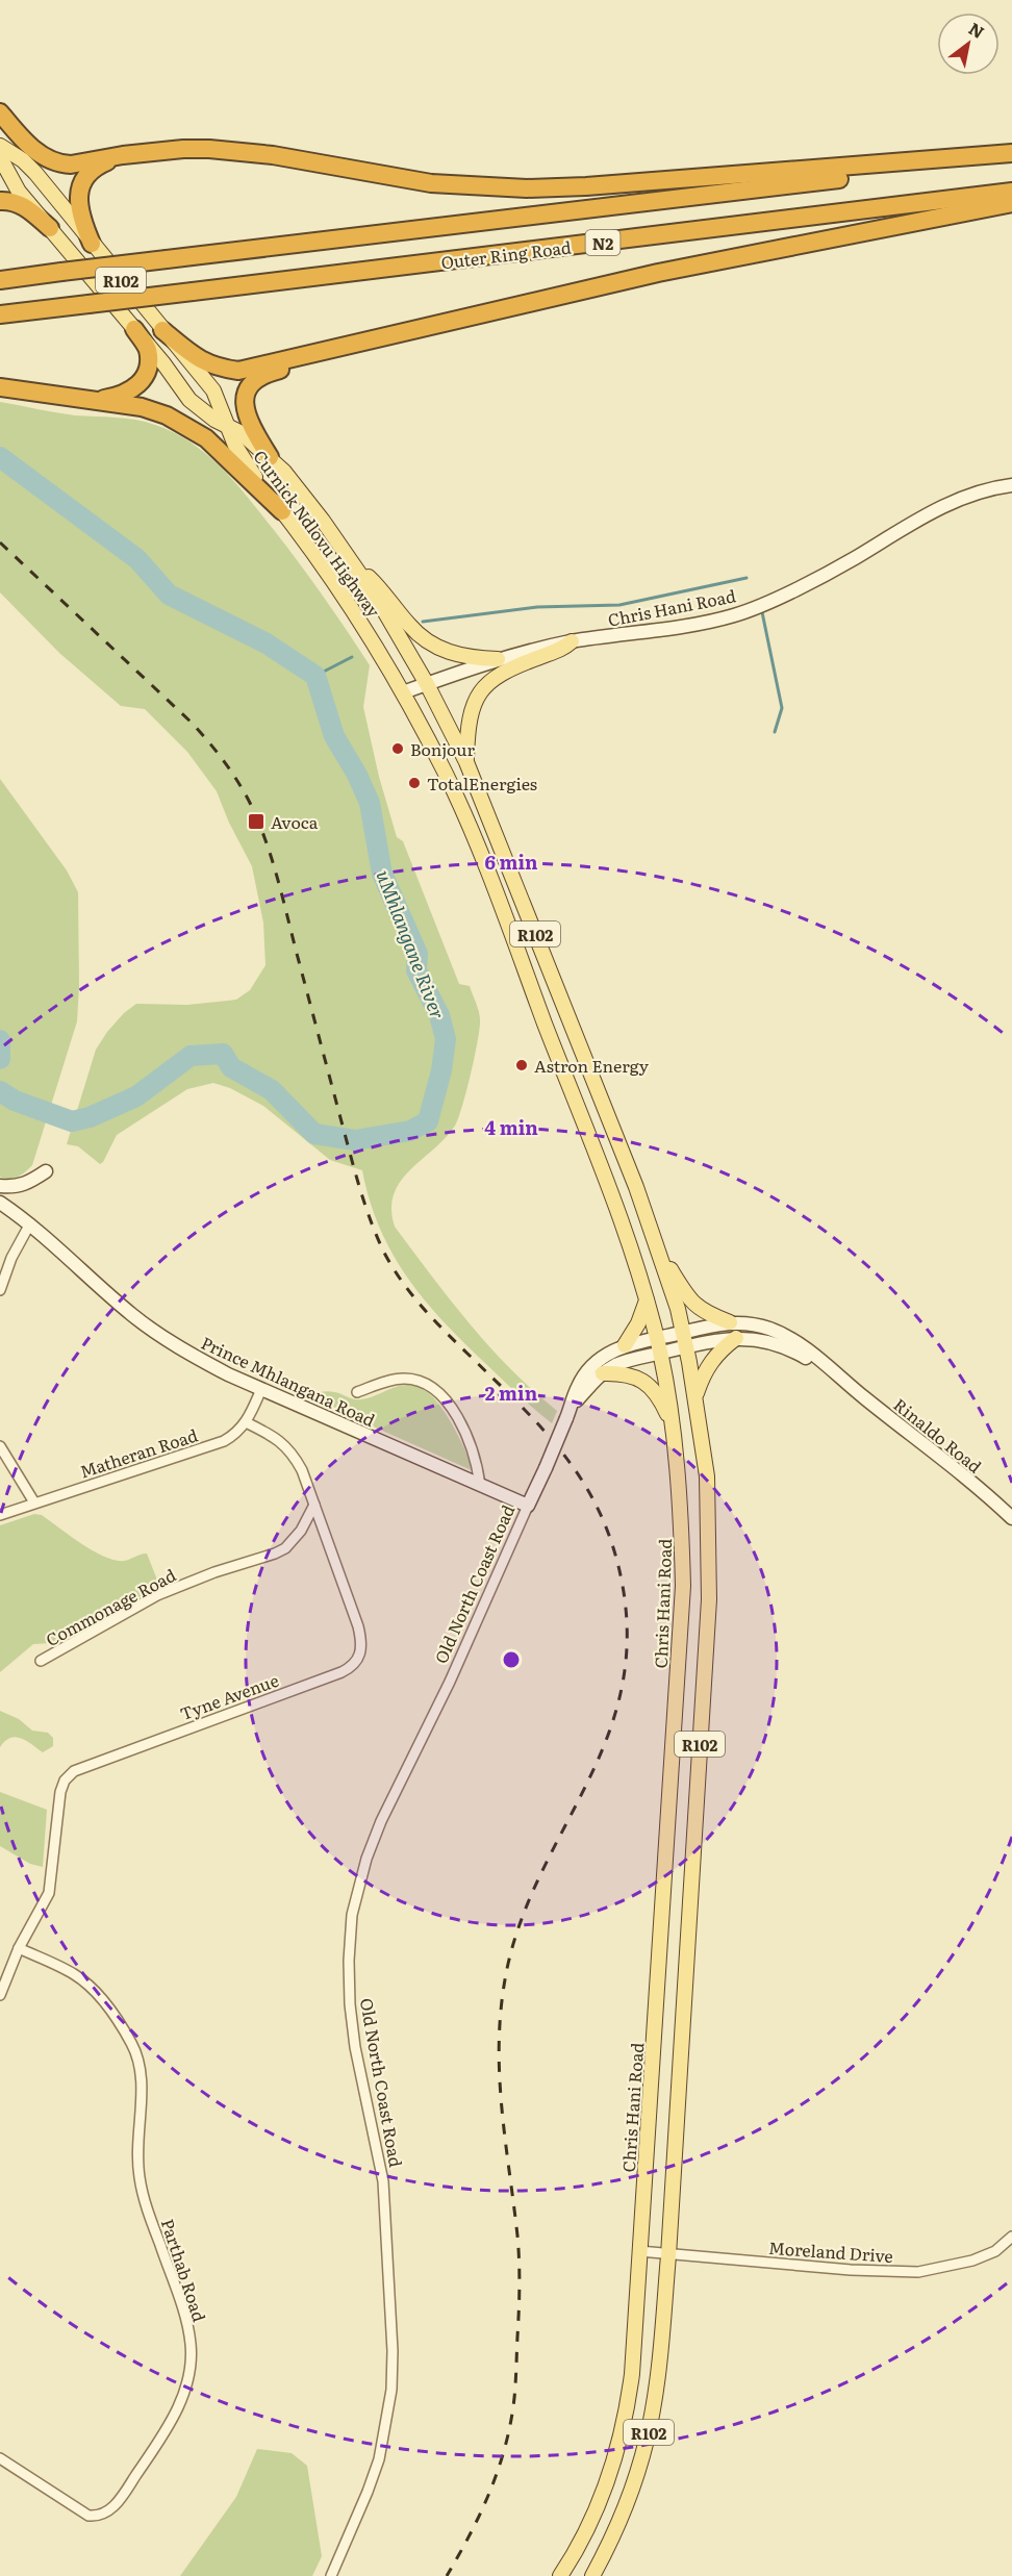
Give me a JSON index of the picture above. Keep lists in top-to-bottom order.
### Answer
{
  "streets": {
    "highway": ["N2", "Outer Ring Road"],
    "main road": ["R102", "Curnick Ndlovu Highway", "Chris Hani Road"],
    "street": [
      "Prince Mhlangana Road",
      "Rinaldo Road",
      "Matheran Road",
      "Old North Coast Road",
      "Commonage Road",
      "Tyne Avenue",
      "Moreland Drive",
      "Parthab Road"
    ]
  },
  "crossings": [
    ["R102", "Curnick Ndlovu Highway"],
    ["R102", "Chris Hani Road"],
    ["R102", "Rinaldo Road"],
    ["R102", "Moreland Drive"],
    ["Curnick Ndlovu Highway", "Chris Hani Road"],
    ["Chris Hani Road", "Rinaldo Road"],
    ["Chris Hani Road", "Old North Coast Road"],
    ["Chris Hani Road", "Moreland Drive"],
    ["Prince Mhlangana Road", "Matheran Road"],
    ["Prince Mhlangana Road", "Old North Coast Road"],
    ["Rinaldo Road", "Old North Coast Road"],
    ["Matheran Road", "Tyne Avenue"],
    ["Commonage Road", "Tyne Avenue"],
    ["Tyne Avenue", "Parthab Road"]
  ],
  "water": ["uMhlangane River"],
  "places": {
    "other": ["Bonjour", "TotalEnergies", "Astron Energy"],
    "transit": ["Avoca"]
  },
  "north": "top right",
  "rings": ["6 min", "4 min", "2 min"]
}
